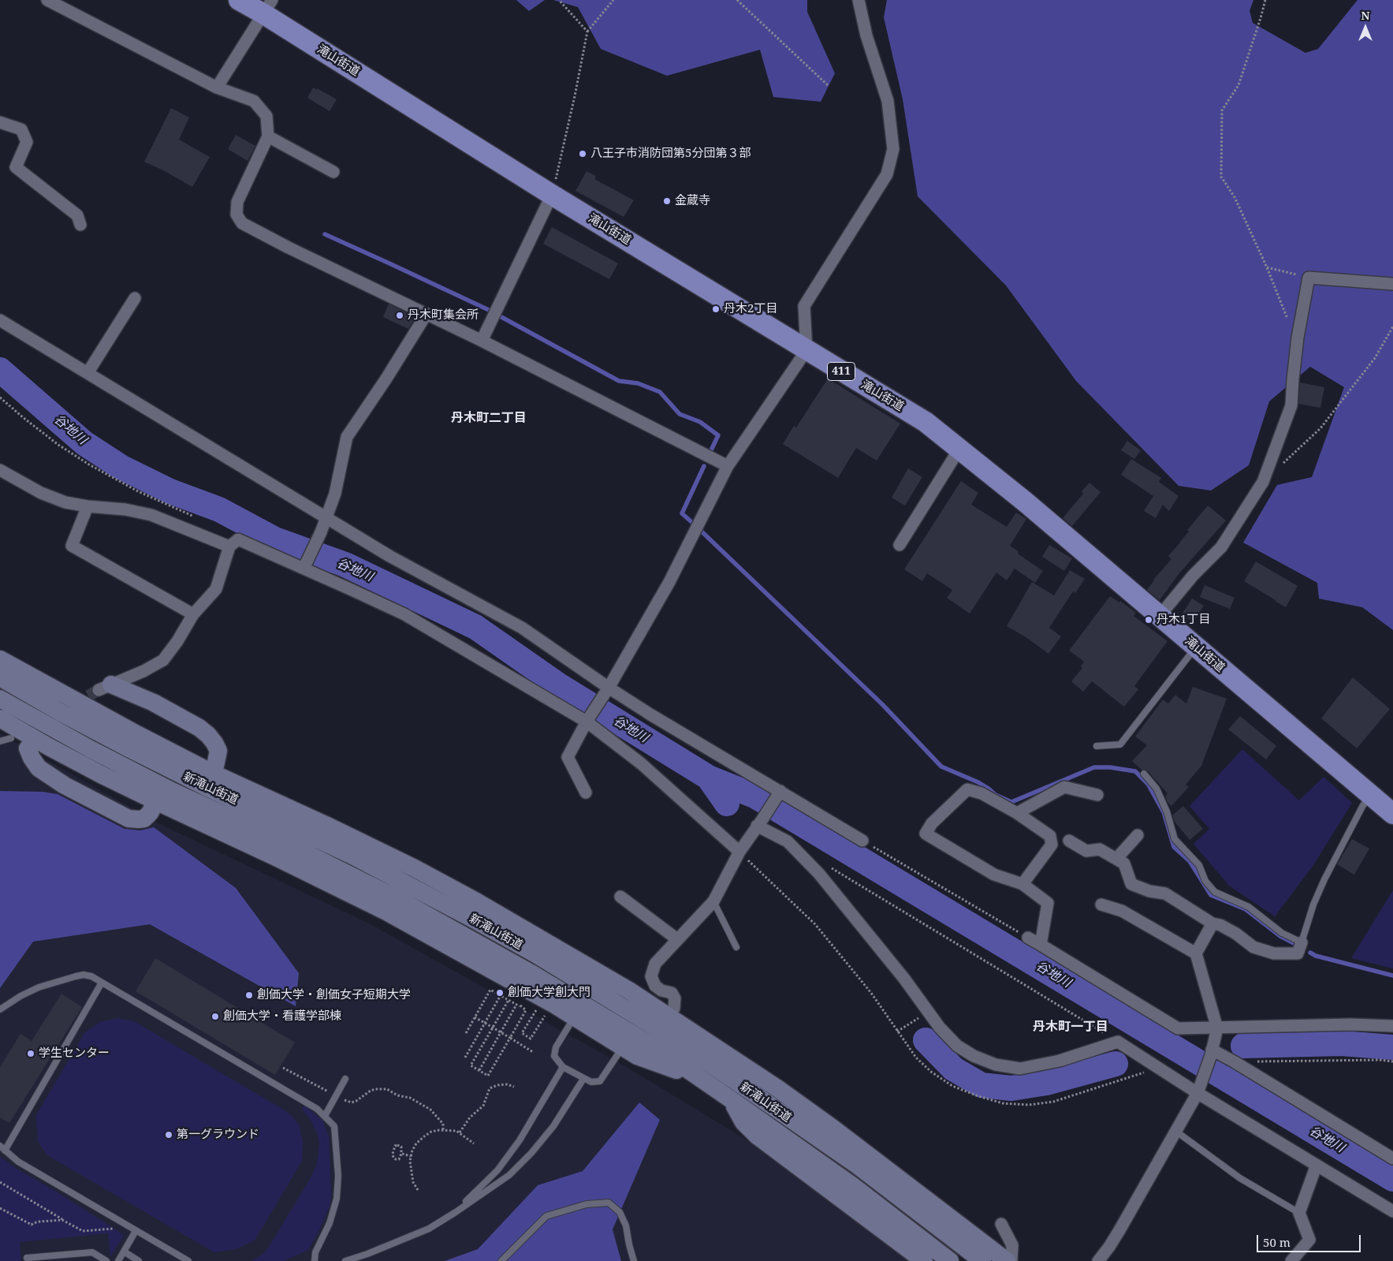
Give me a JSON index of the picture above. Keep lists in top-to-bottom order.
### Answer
{
  "streets": {
    "highway": ["滝山街道", "411"],
    "main road": ["新滝山街道"]
  },
  "districts": ["丹木町二丁目", "丹木町一丁目"],
  "water": ["谷地川"],
  "places": [
    "八王子市消防団第5分団第３部",
    "金蔵寺",
    "丹木2丁目",
    "丹木町集会所",
    "丹木1丁目",
    "創価大学創大門",
    "創価大学・創価女子短期大学",
    "創価大学・看護学部棟",
    "学生センター",
    "第一グラウンド"
  ],
  "scale_bar": "50 m",
  "north": "top"
}
